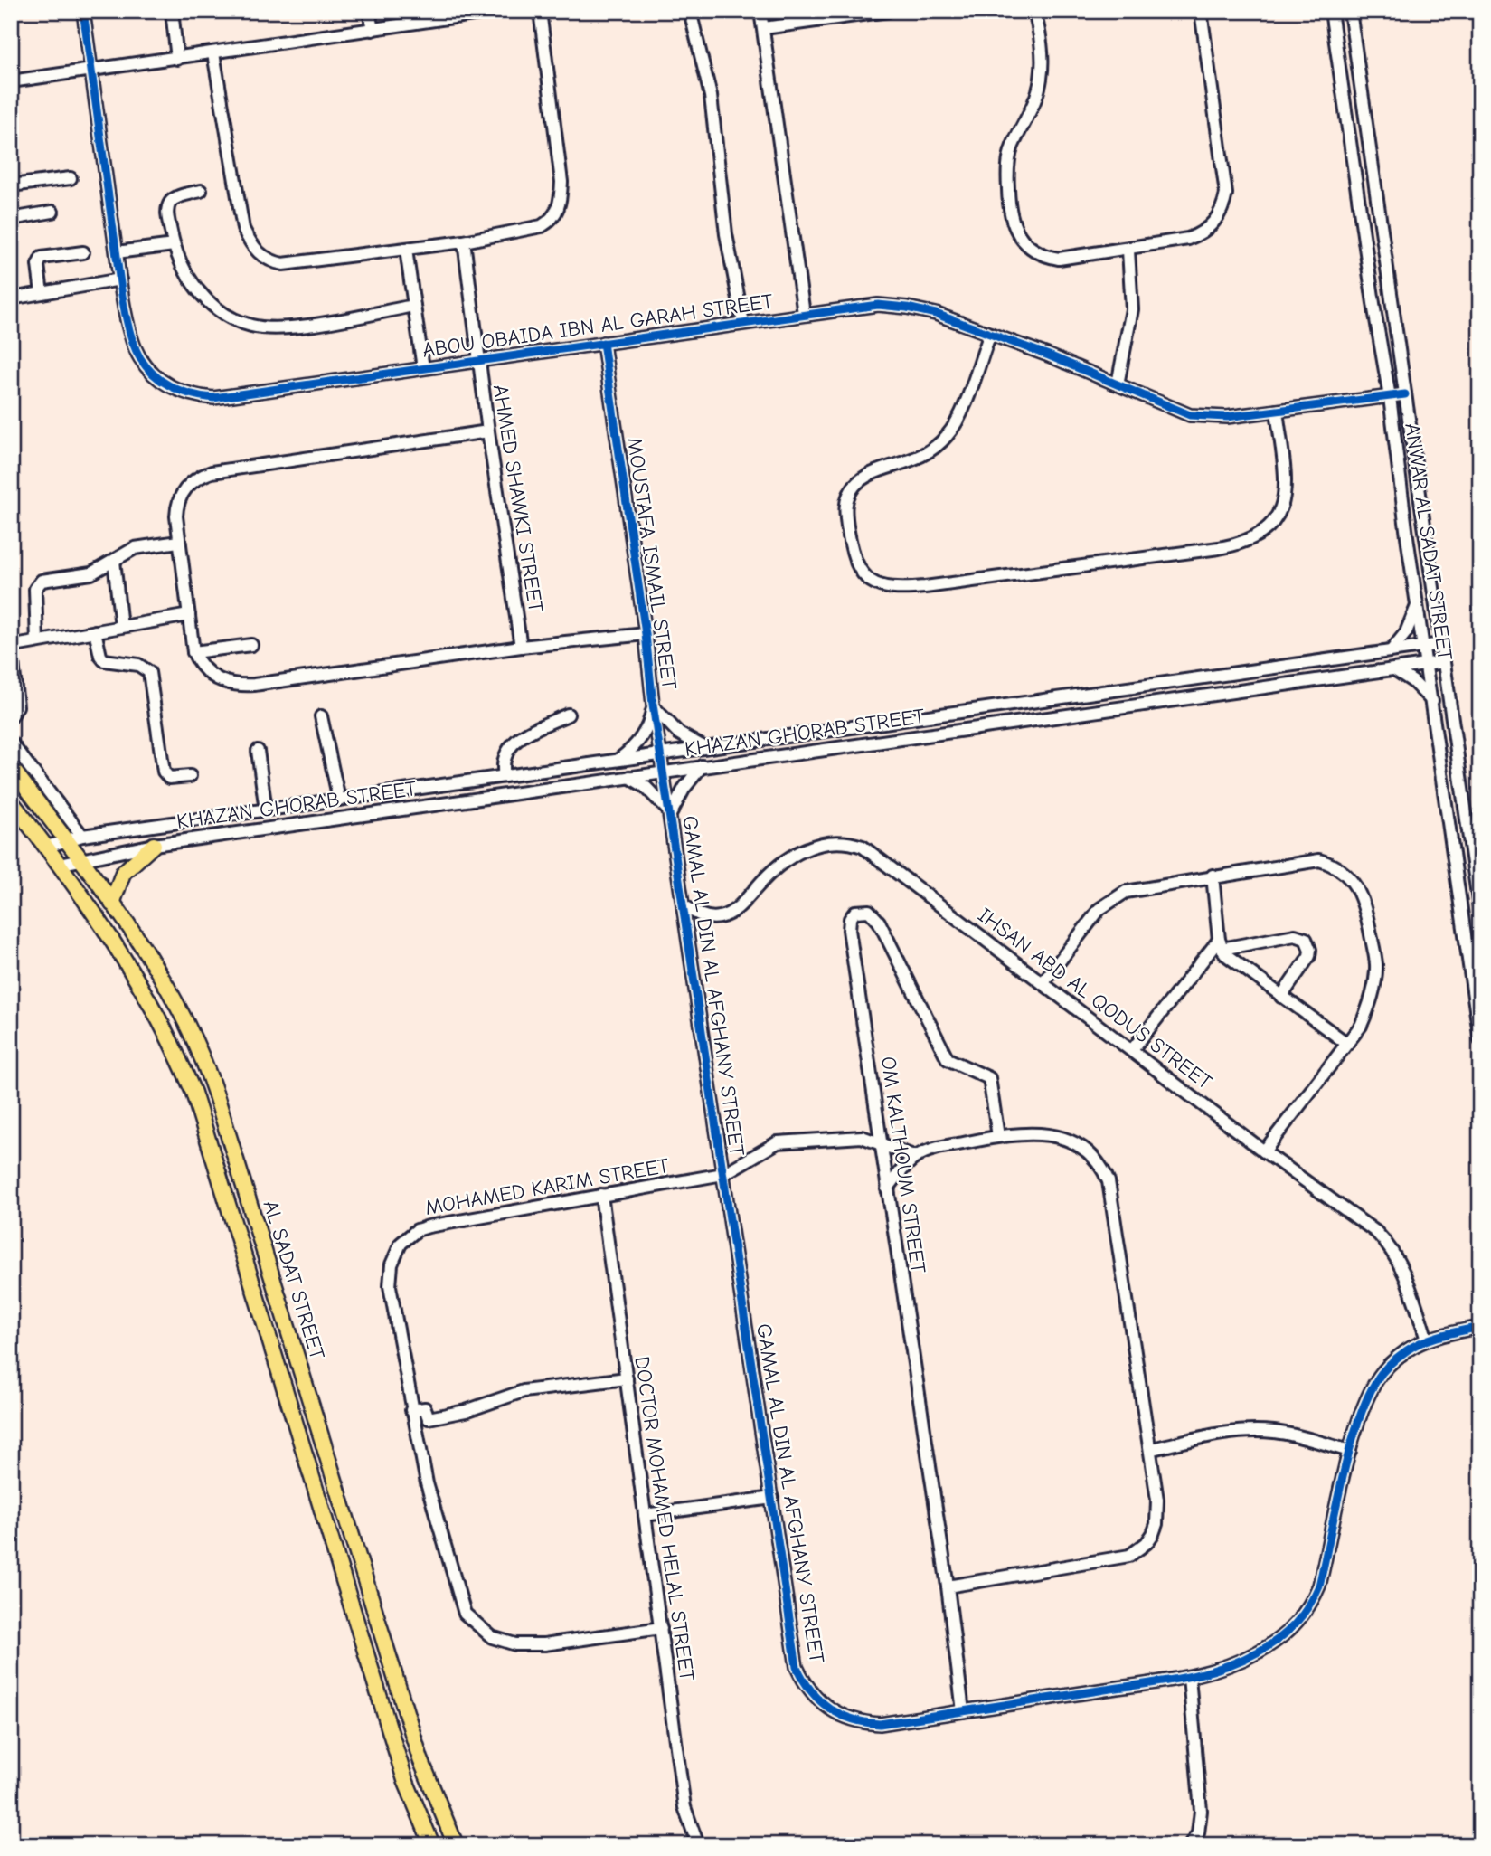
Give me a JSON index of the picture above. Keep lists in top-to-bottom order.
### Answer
{
  "streets": {
    "main road": ["AL SADAT STREET"],
    "street": [
      "ABOU OBAIDA IBN AL GARAH STREET",
      "AHMED SHAWKI STREET",
      "ANWAR AL SADAT STREET",
      "MOUSTAFA ISMAIL STREET",
      "KHAZAN GHORAB STREET",
      "GAMAL AL DIN AL AFGHANY STREET",
      "IHSAN ABD AL QODUS STREET",
      "OM KALTHOUM STREET",
      "MOHAMED KARIM STREET",
      "DOCTOR MOHAMED HELAL STREET"
    ]
  },
  "crossings": [
    ["ABOU OBAIDA IBN AL GARAH STREET", "AHMED SHAWKI STREET"],
    ["ABOU OBAIDA IBN AL GARAH STREET", "ANWAR AL SADAT STREET"],
    ["ABOU OBAIDA IBN AL GARAH STREET", "MOUSTAFA ISMAIL STREET"],
    ["ANWAR AL SADAT STREET", "KHAZAN GHORAB STREET"],
    ["MOUSTAFA ISMAIL STREET", "KHAZAN GHORAB STREET"],
    ["MOUSTAFA ISMAIL STREET", "GAMAL AL DIN AL AFGHANY STREET"],
    ["KHAZAN GHORAB STREET", "GAMAL AL DIN AL AFGHANY STREET"],
    ["KHAZAN GHORAB STREET", "AL SADAT STREET"],
    ["GAMAL AL DIN AL AFGHANY STREET", "IHSAN ABD AL QODUS STREET"],
    ["GAMAL AL DIN AL AFGHANY STREET", "OM KALTHOUM STREET"],
    ["GAMAL AL DIN AL AFGHANY STREET", "MOHAMED KARIM STREET"],
    ["MOHAMED KARIM STREET", "DOCTOR MOHAMED HELAL STREET"]
  ]
}
